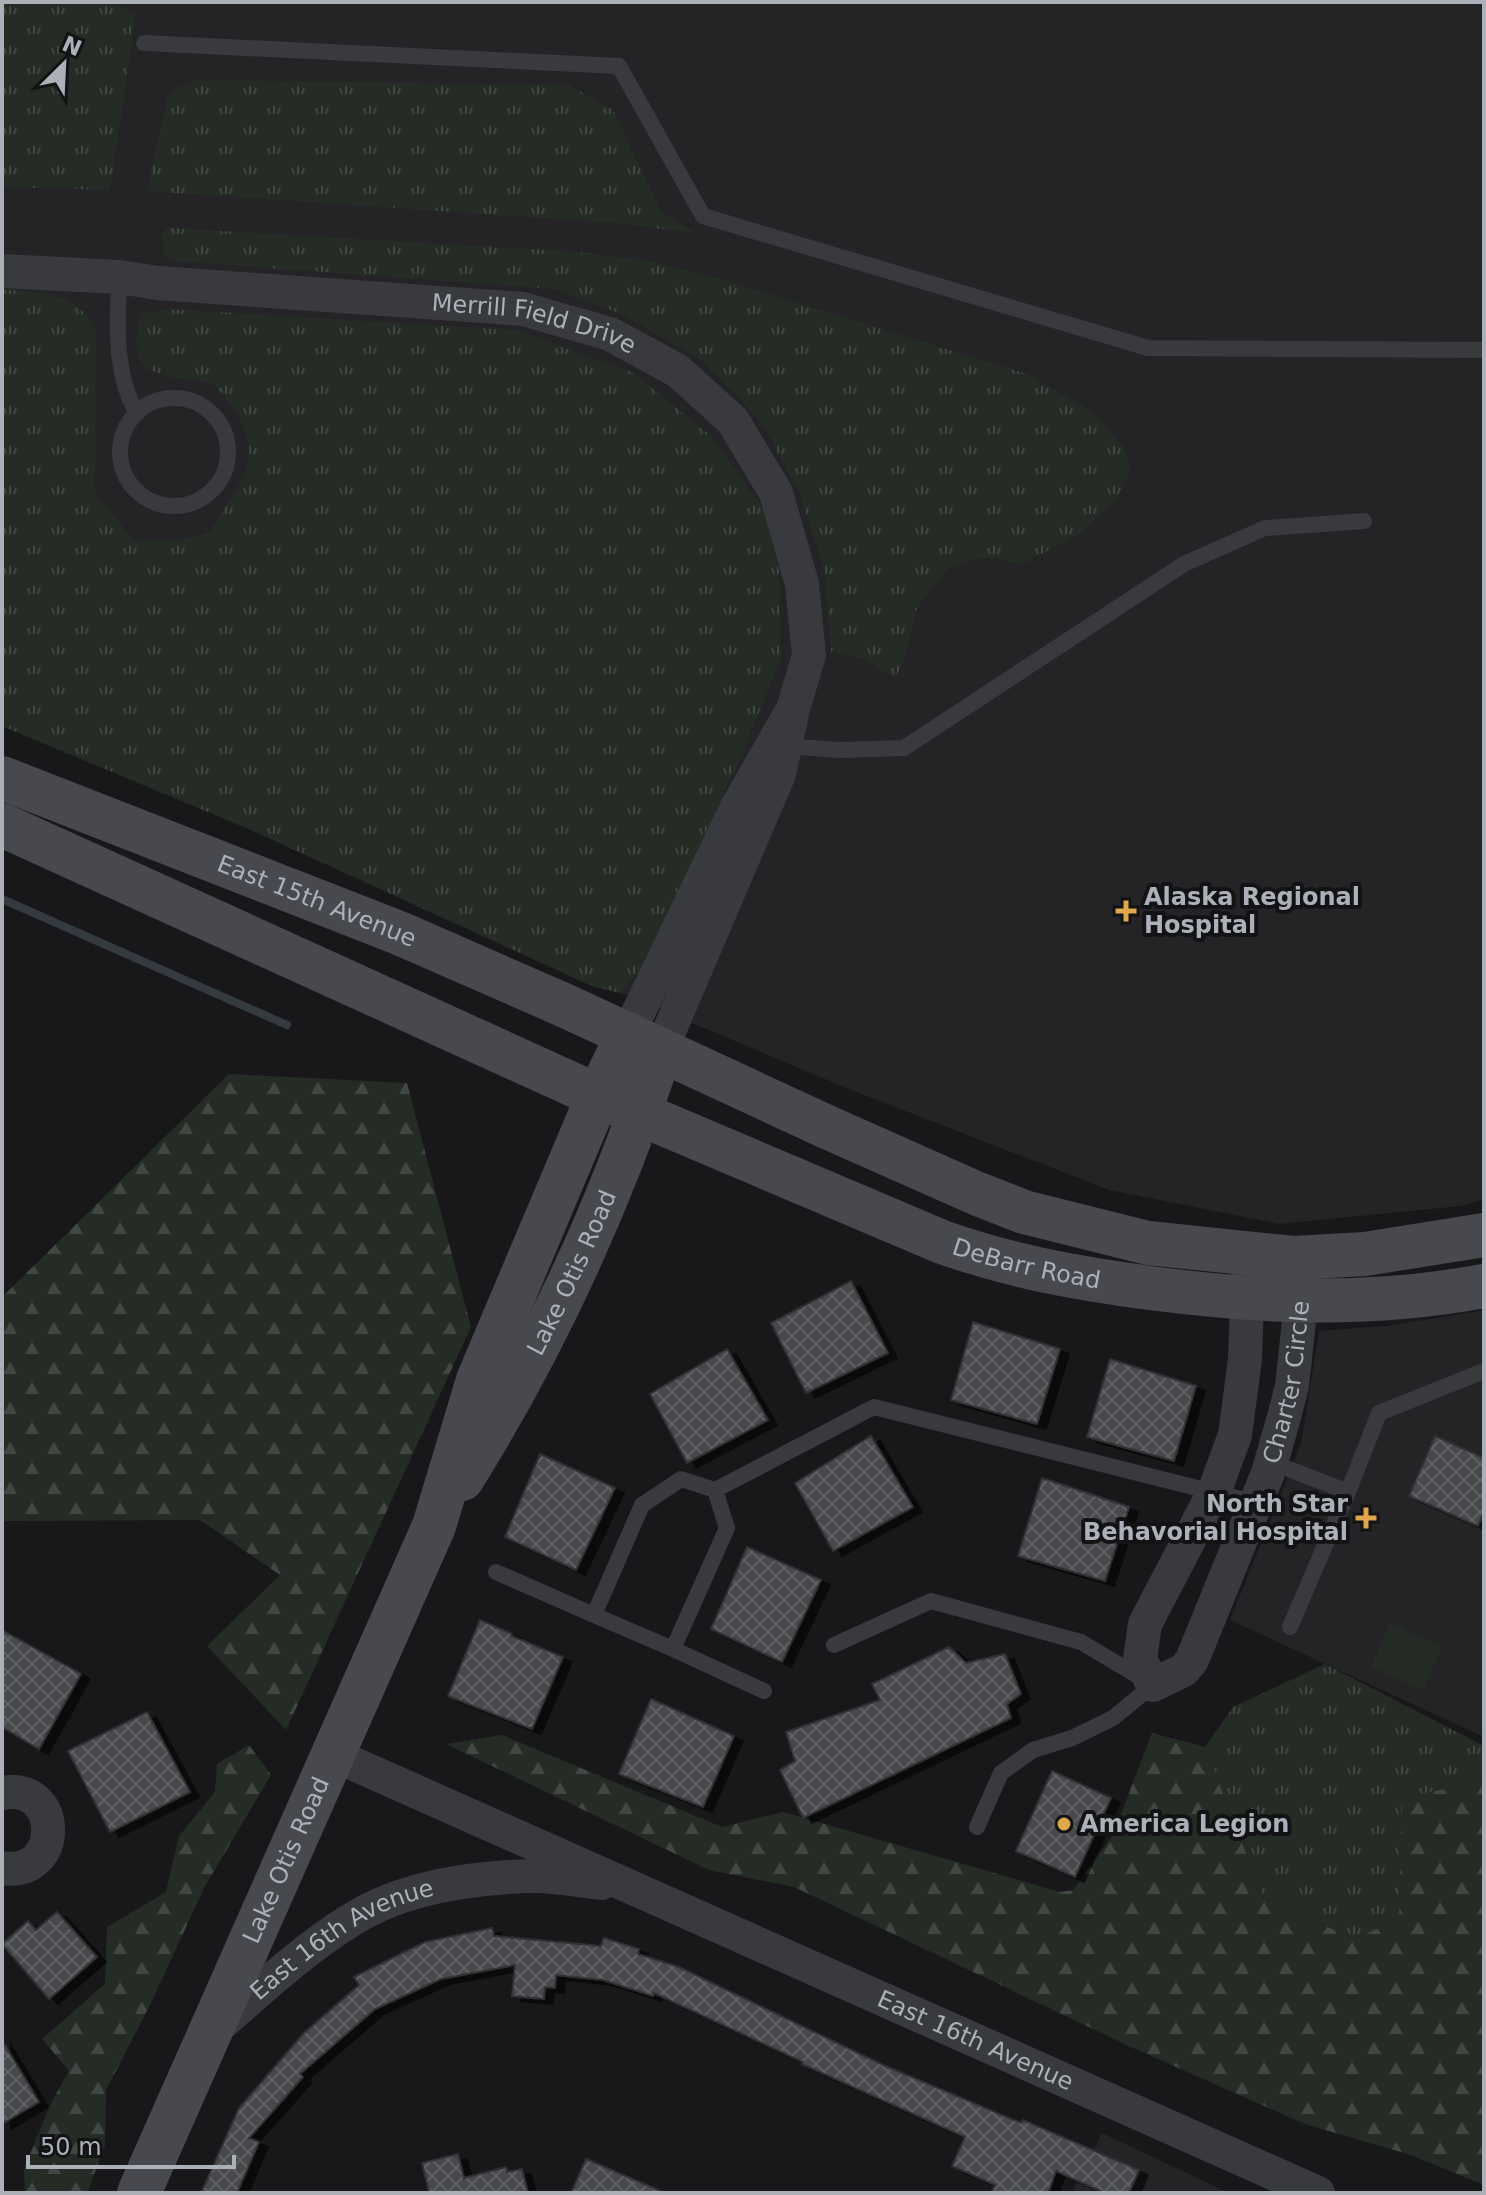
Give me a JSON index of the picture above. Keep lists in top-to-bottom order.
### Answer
{
  "streets": {
    "main road": ["East 15th Avenue", "DeBarr Road", "Lake Otis Road"],
    "street": ["Merrill Field Drive", "Charter Circle", "East 16th Avenue"]
  },
  "crossings": [
    ["Merrill Field Drive", "East 15th Avenue"],
    ["Merrill Field Drive", "DeBarr Road"],
    ["Merrill Field Drive", "Lake Otis Road"],
    ["East 15th Avenue", "DeBarr Road"],
    ["East 15th Avenue", "Lake Otis Road"],
    ["DeBarr Road", "Lake Otis Road"],
    ["DeBarr Road", "Charter Circle"],
    ["Lake Otis Road", "East 16th Avenue"]
  ],
  "places": {
    "health": ["Alaska Regional Hospital", "North Star Behavorial Hospital"],
    "other": ["America Legion"]
  },
  "scale_bar": "50 m",
  "north": "top right"
}
